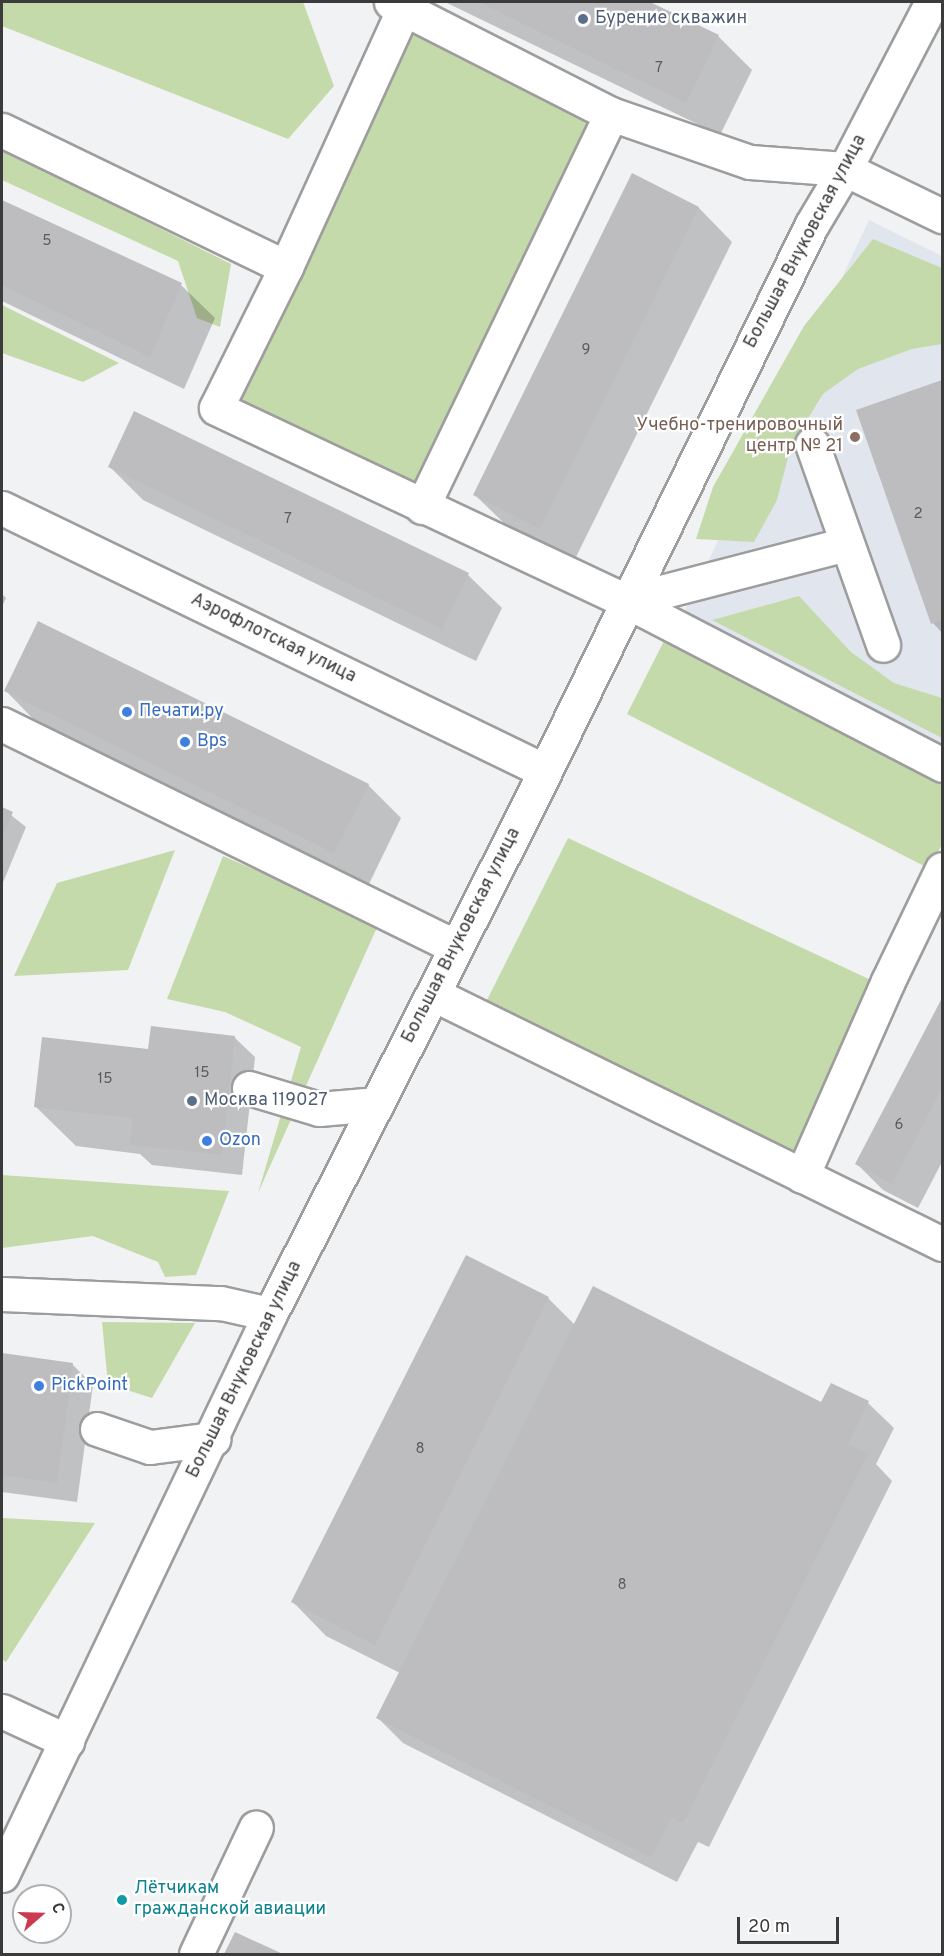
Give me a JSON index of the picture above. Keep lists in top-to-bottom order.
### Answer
{
  "streets": {
    "street": ["Большая Внуковская улица", "Аэрофлотская улица"]
  },
  "crossings": [
    ["Большая Внуковская улица", "Аэрофлотская улица"]
  ],
  "places": [
    "Бурение скважин",
    "Учебно-тренировочный центр № 21",
    "Печати.ру",
    "Bps",
    "Москва 119027",
    "Ozon",
    "PickPoint",
    "Лётчикам гражданской авиации"
  ],
  "house_numbers": [
    "7",
    "5",
    "9",
    "2",
    "7",
    "15",
    "15",
    "6",
    "8",
    "8"
  ],
  "scale_bar": "20 m",
  "north": "right"
}
